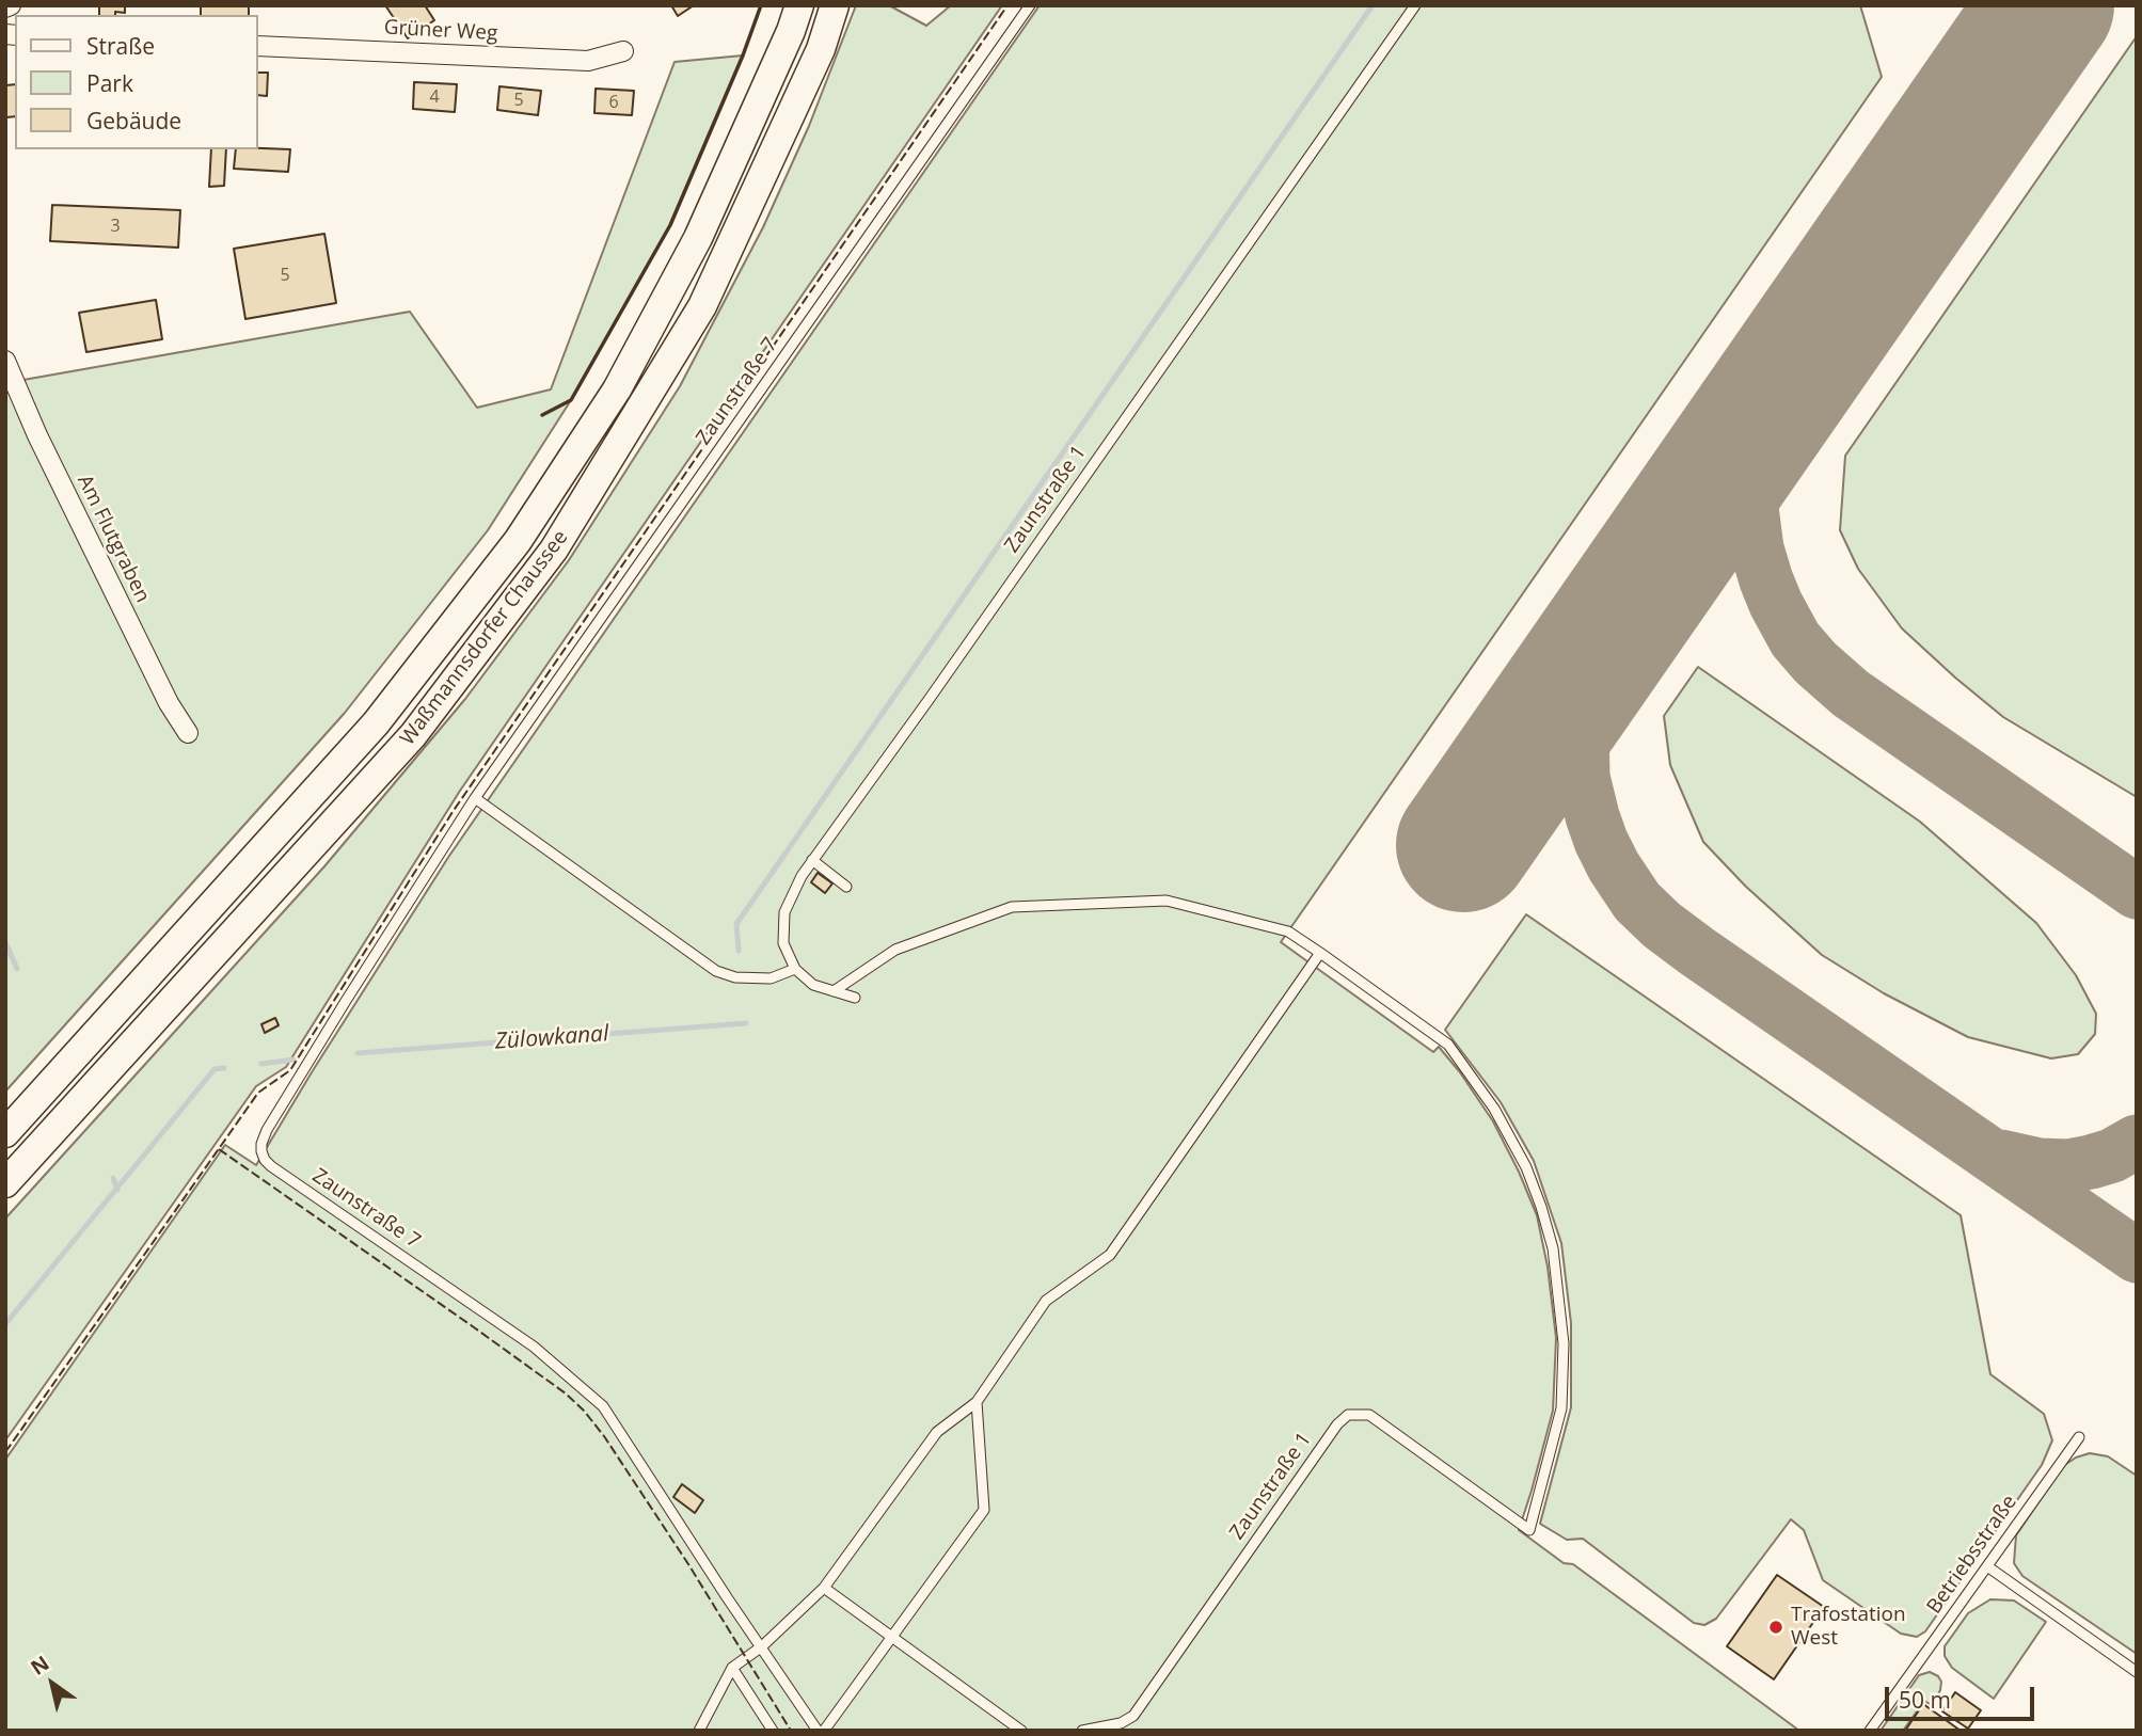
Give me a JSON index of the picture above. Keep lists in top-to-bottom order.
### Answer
{
  "streets": {
    "main road": ["Waßmannsdorfer Chaussee"],
    "street": ["Grüner Weg", "Am Flutgraben"],
    "lane": ["Zaunstraße 7", "Zaunstraße 1", "Betriebsstraße"]
  },
  "water": ["Zülowkanal"],
  "places": ["Trafostation West"],
  "house_numbers": [
    "4",
    "5",
    "6",
    "3",
    "5"
  ],
  "legend": ["Straße", "Park", "Gebäude"],
  "scale_bar": "50 m",
  "north": "top left"
}
